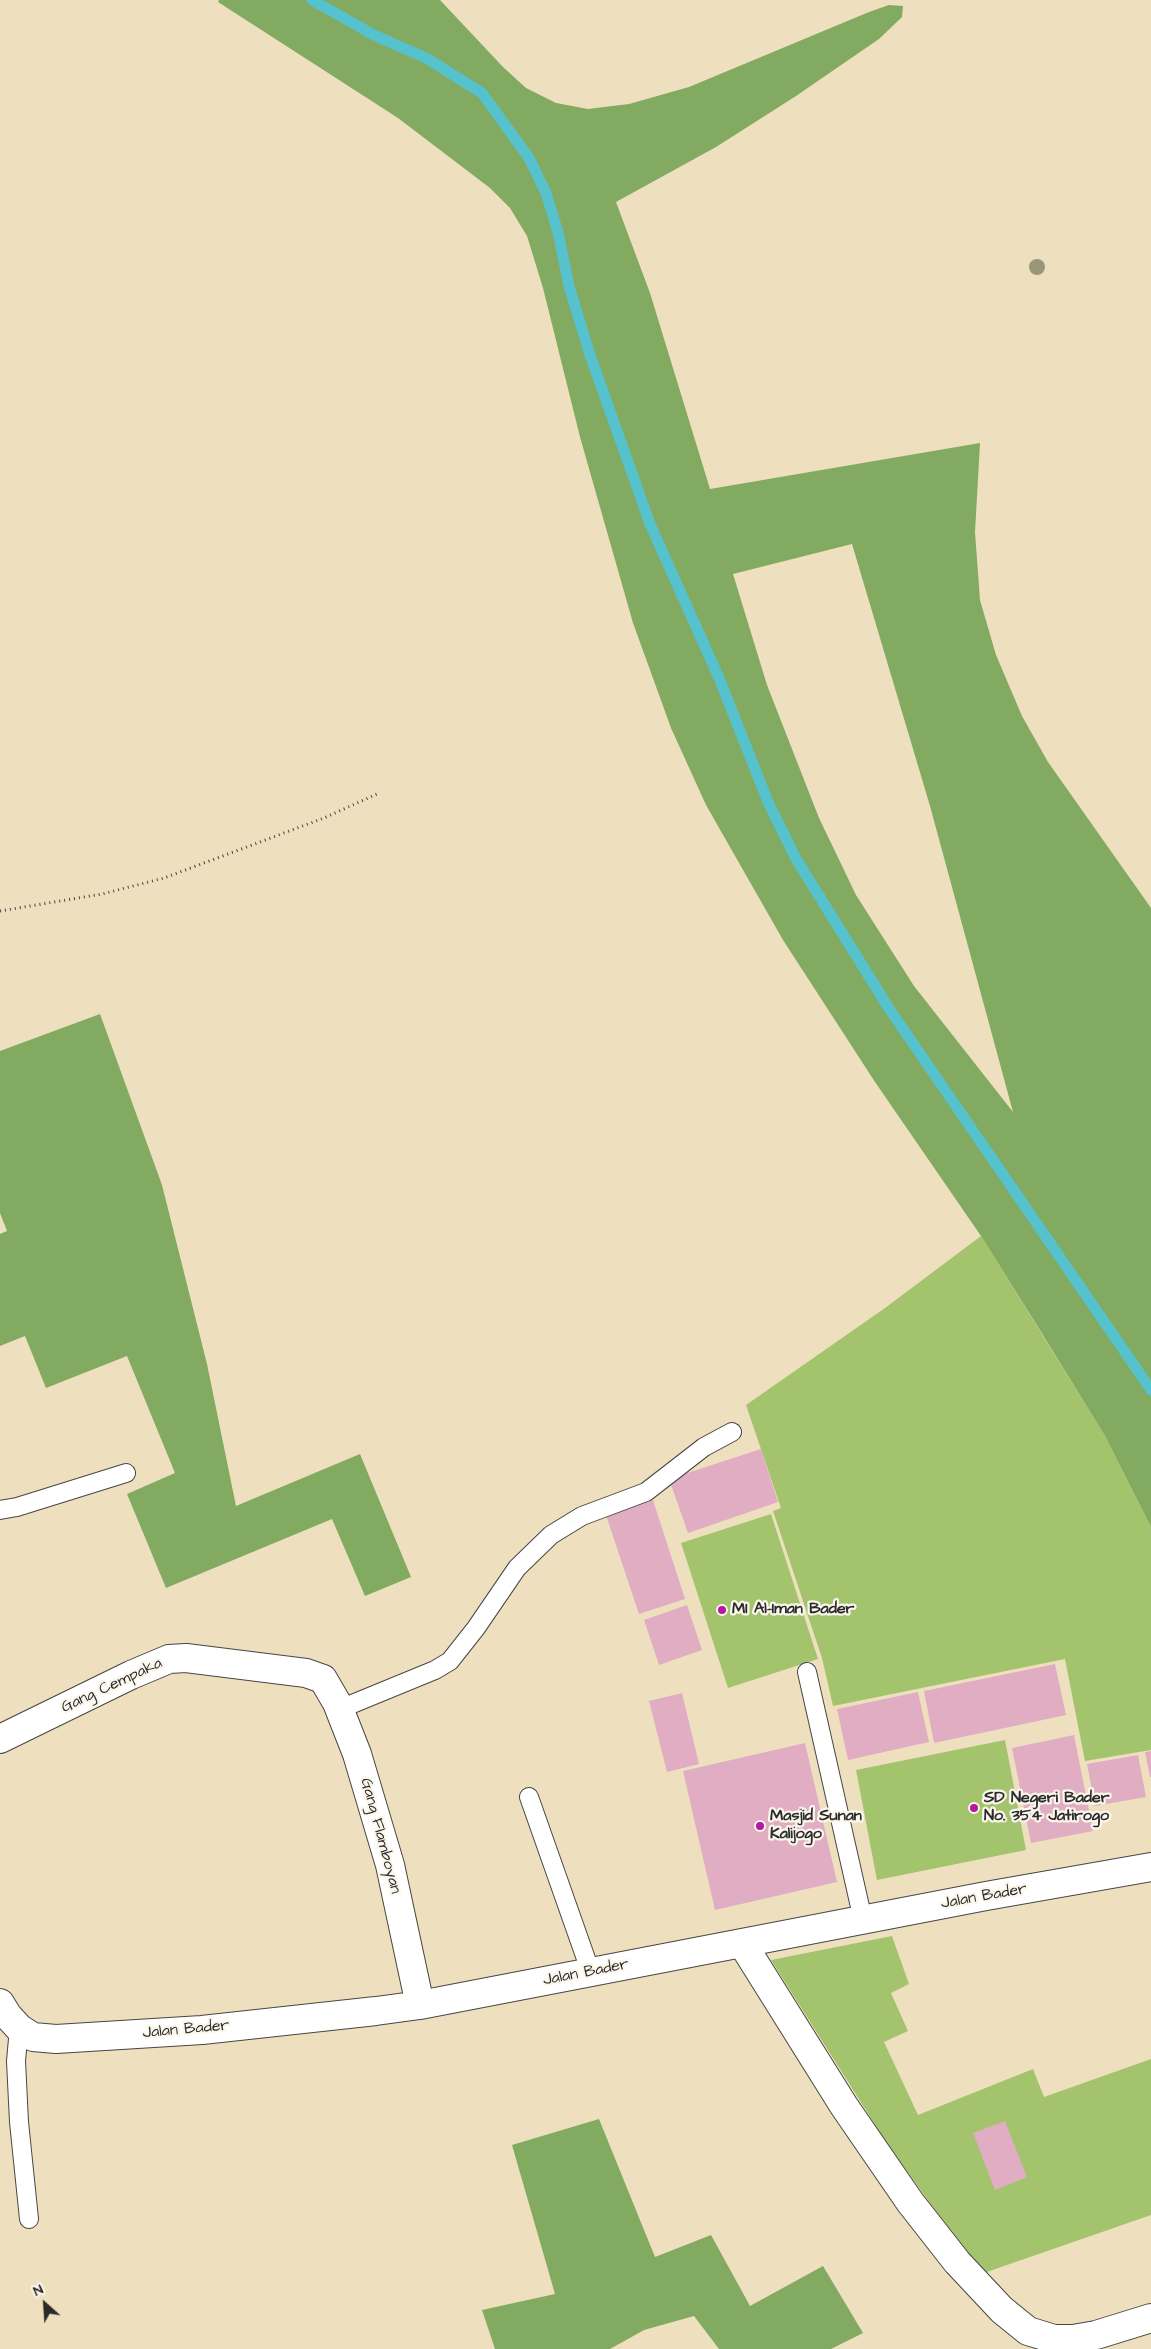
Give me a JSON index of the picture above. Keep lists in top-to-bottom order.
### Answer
{
  "streets": {
    "street": ["Gang Cempaka", "Gang Flamboyan", "Jalan Bader"]
  },
  "crossings": [
    ["Gang Cempaka", "Gang Flamboyan"],
    ["Gang Flamboyan", "Jalan Bader"]
  ],
  "places": ["MI Al-Iman Bader", "SD Negeri Bader No. 354 Jatirogo", "Masjid Sunan Kalijogo"],
  "north": "top left"
}
